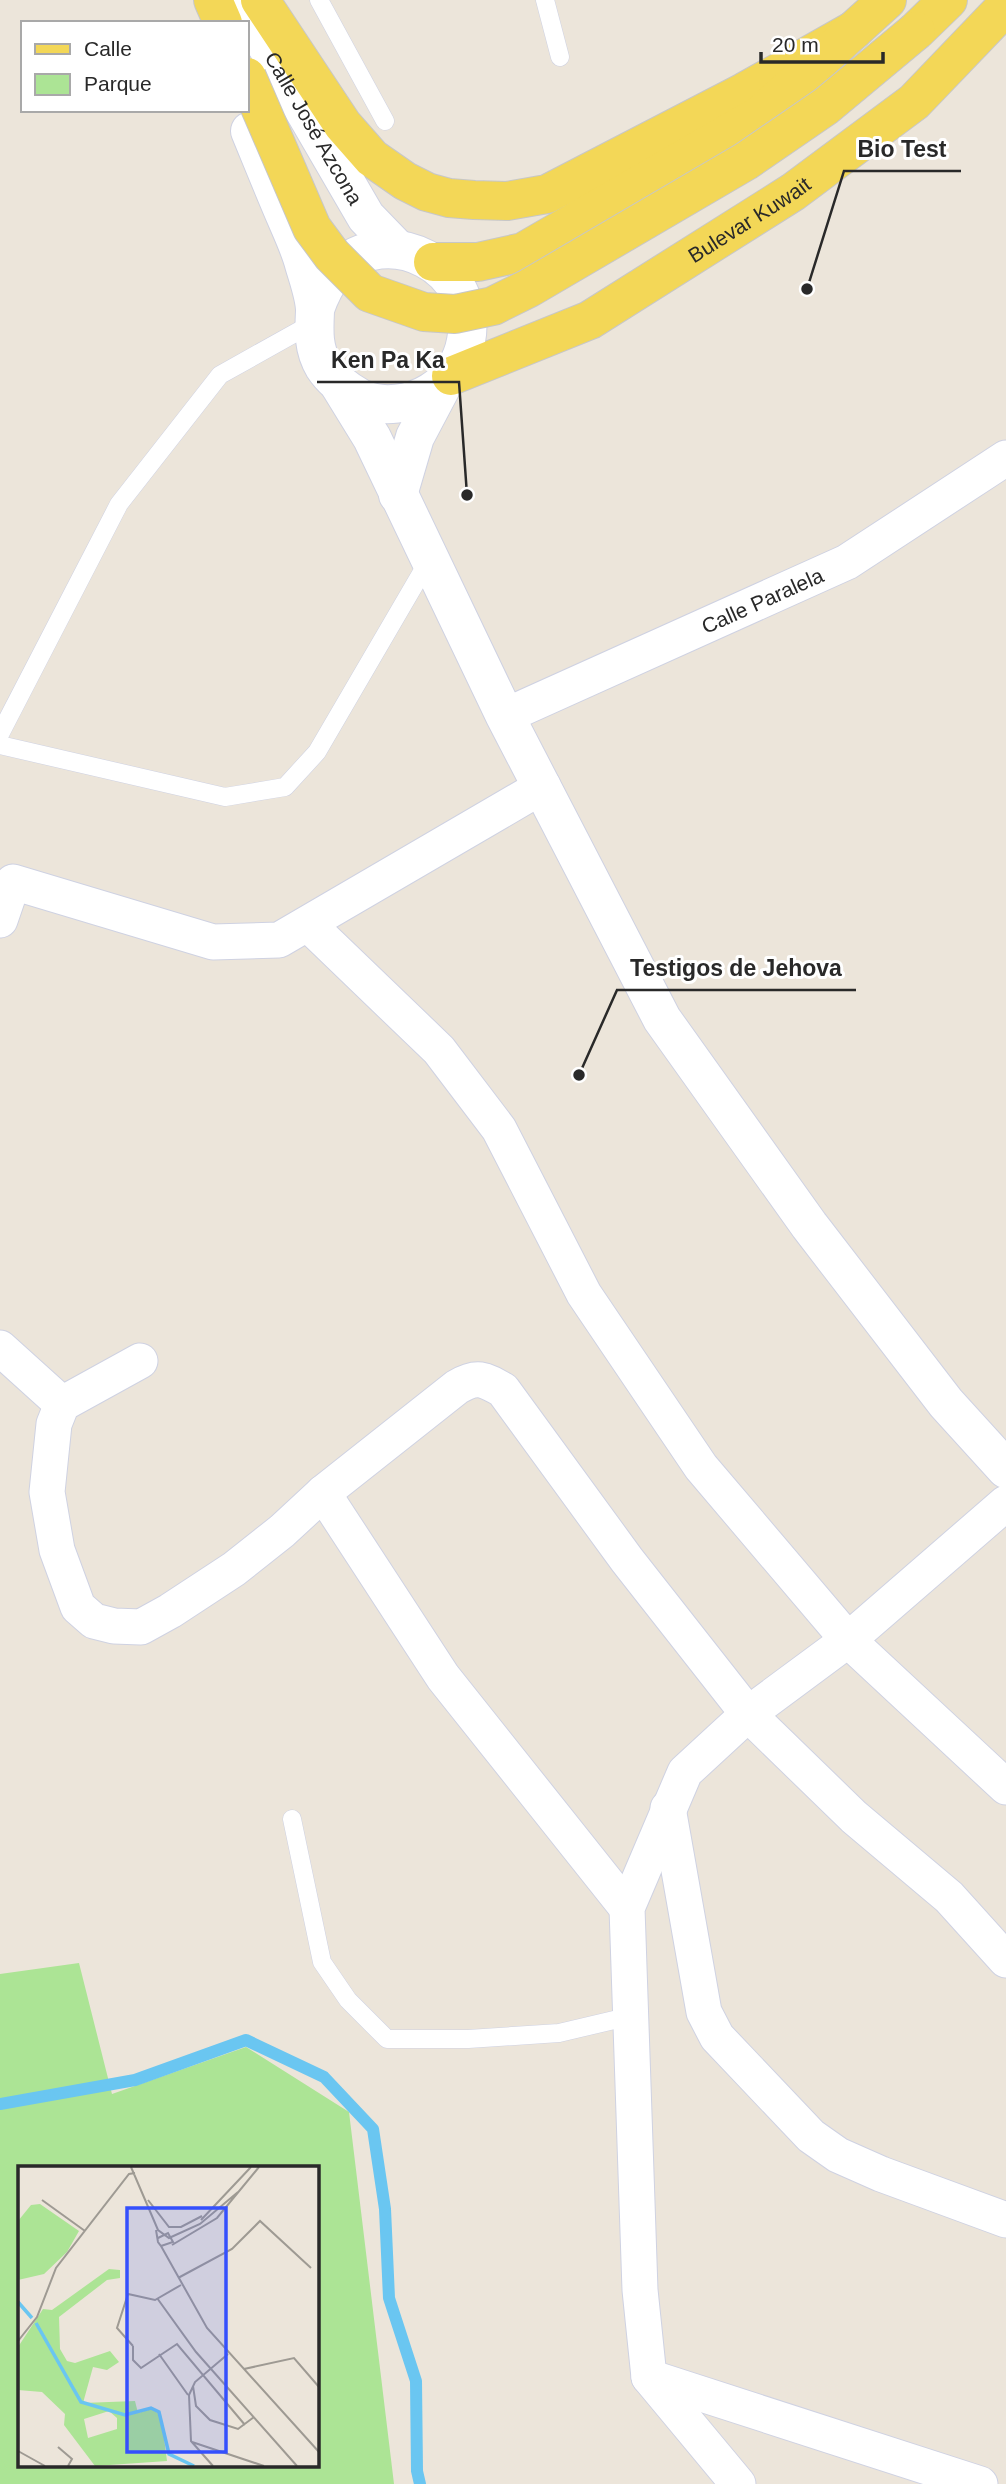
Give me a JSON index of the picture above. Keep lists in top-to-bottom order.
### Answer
{
  "streets": {
    "main road": ["Calle José Azcona", "Bulevar Kuwait"],
    "street": ["Calle Paralela"]
  },
  "crossings": [
    ["Calle José Azcona", "Bulevar Kuwait"]
  ],
  "places": ["Bio Test", "Ken Pa Ka", "Testigos de Jehova"],
  "legend": ["Calle", "Parque"],
  "scale_bar": "20 m"
}
